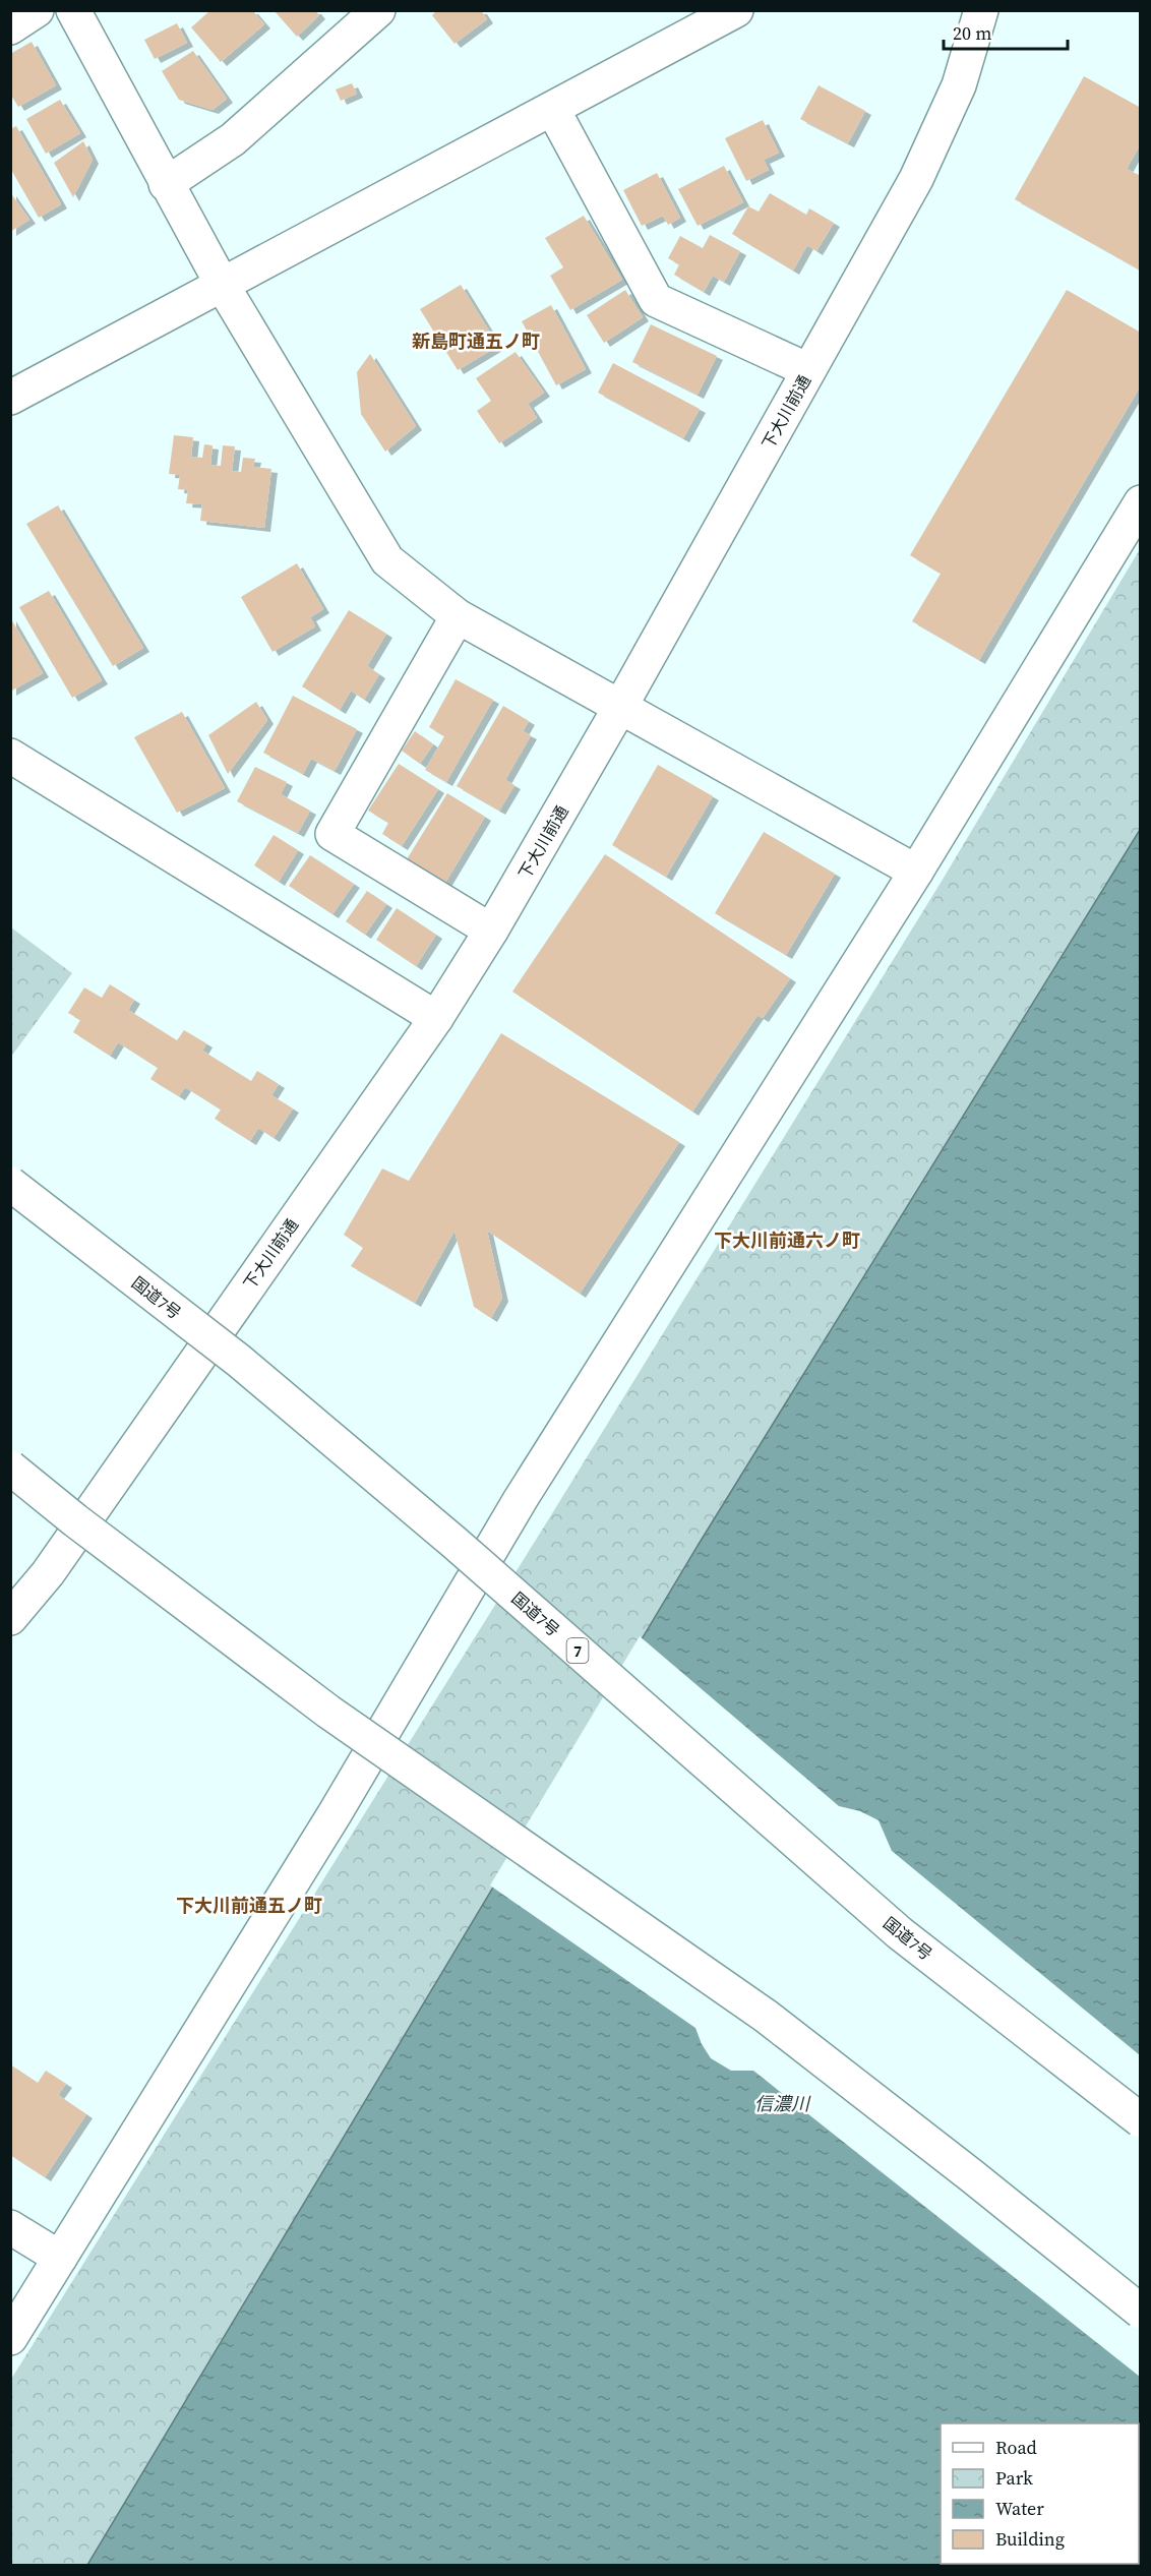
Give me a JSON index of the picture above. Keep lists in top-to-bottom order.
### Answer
{
  "streets": {
    "main road": ["下大川前通", "国道7号", "7"]
  },
  "districts": ["新島町通五ノ町", "下大川前通六ノ町", "下大川前通五ノ町"],
  "water": ["信濃川"],
  "legend": [
    "Road",
    "Park",
    "Water",
    "Building"
  ],
  "scale_bar": "20 m"
}
